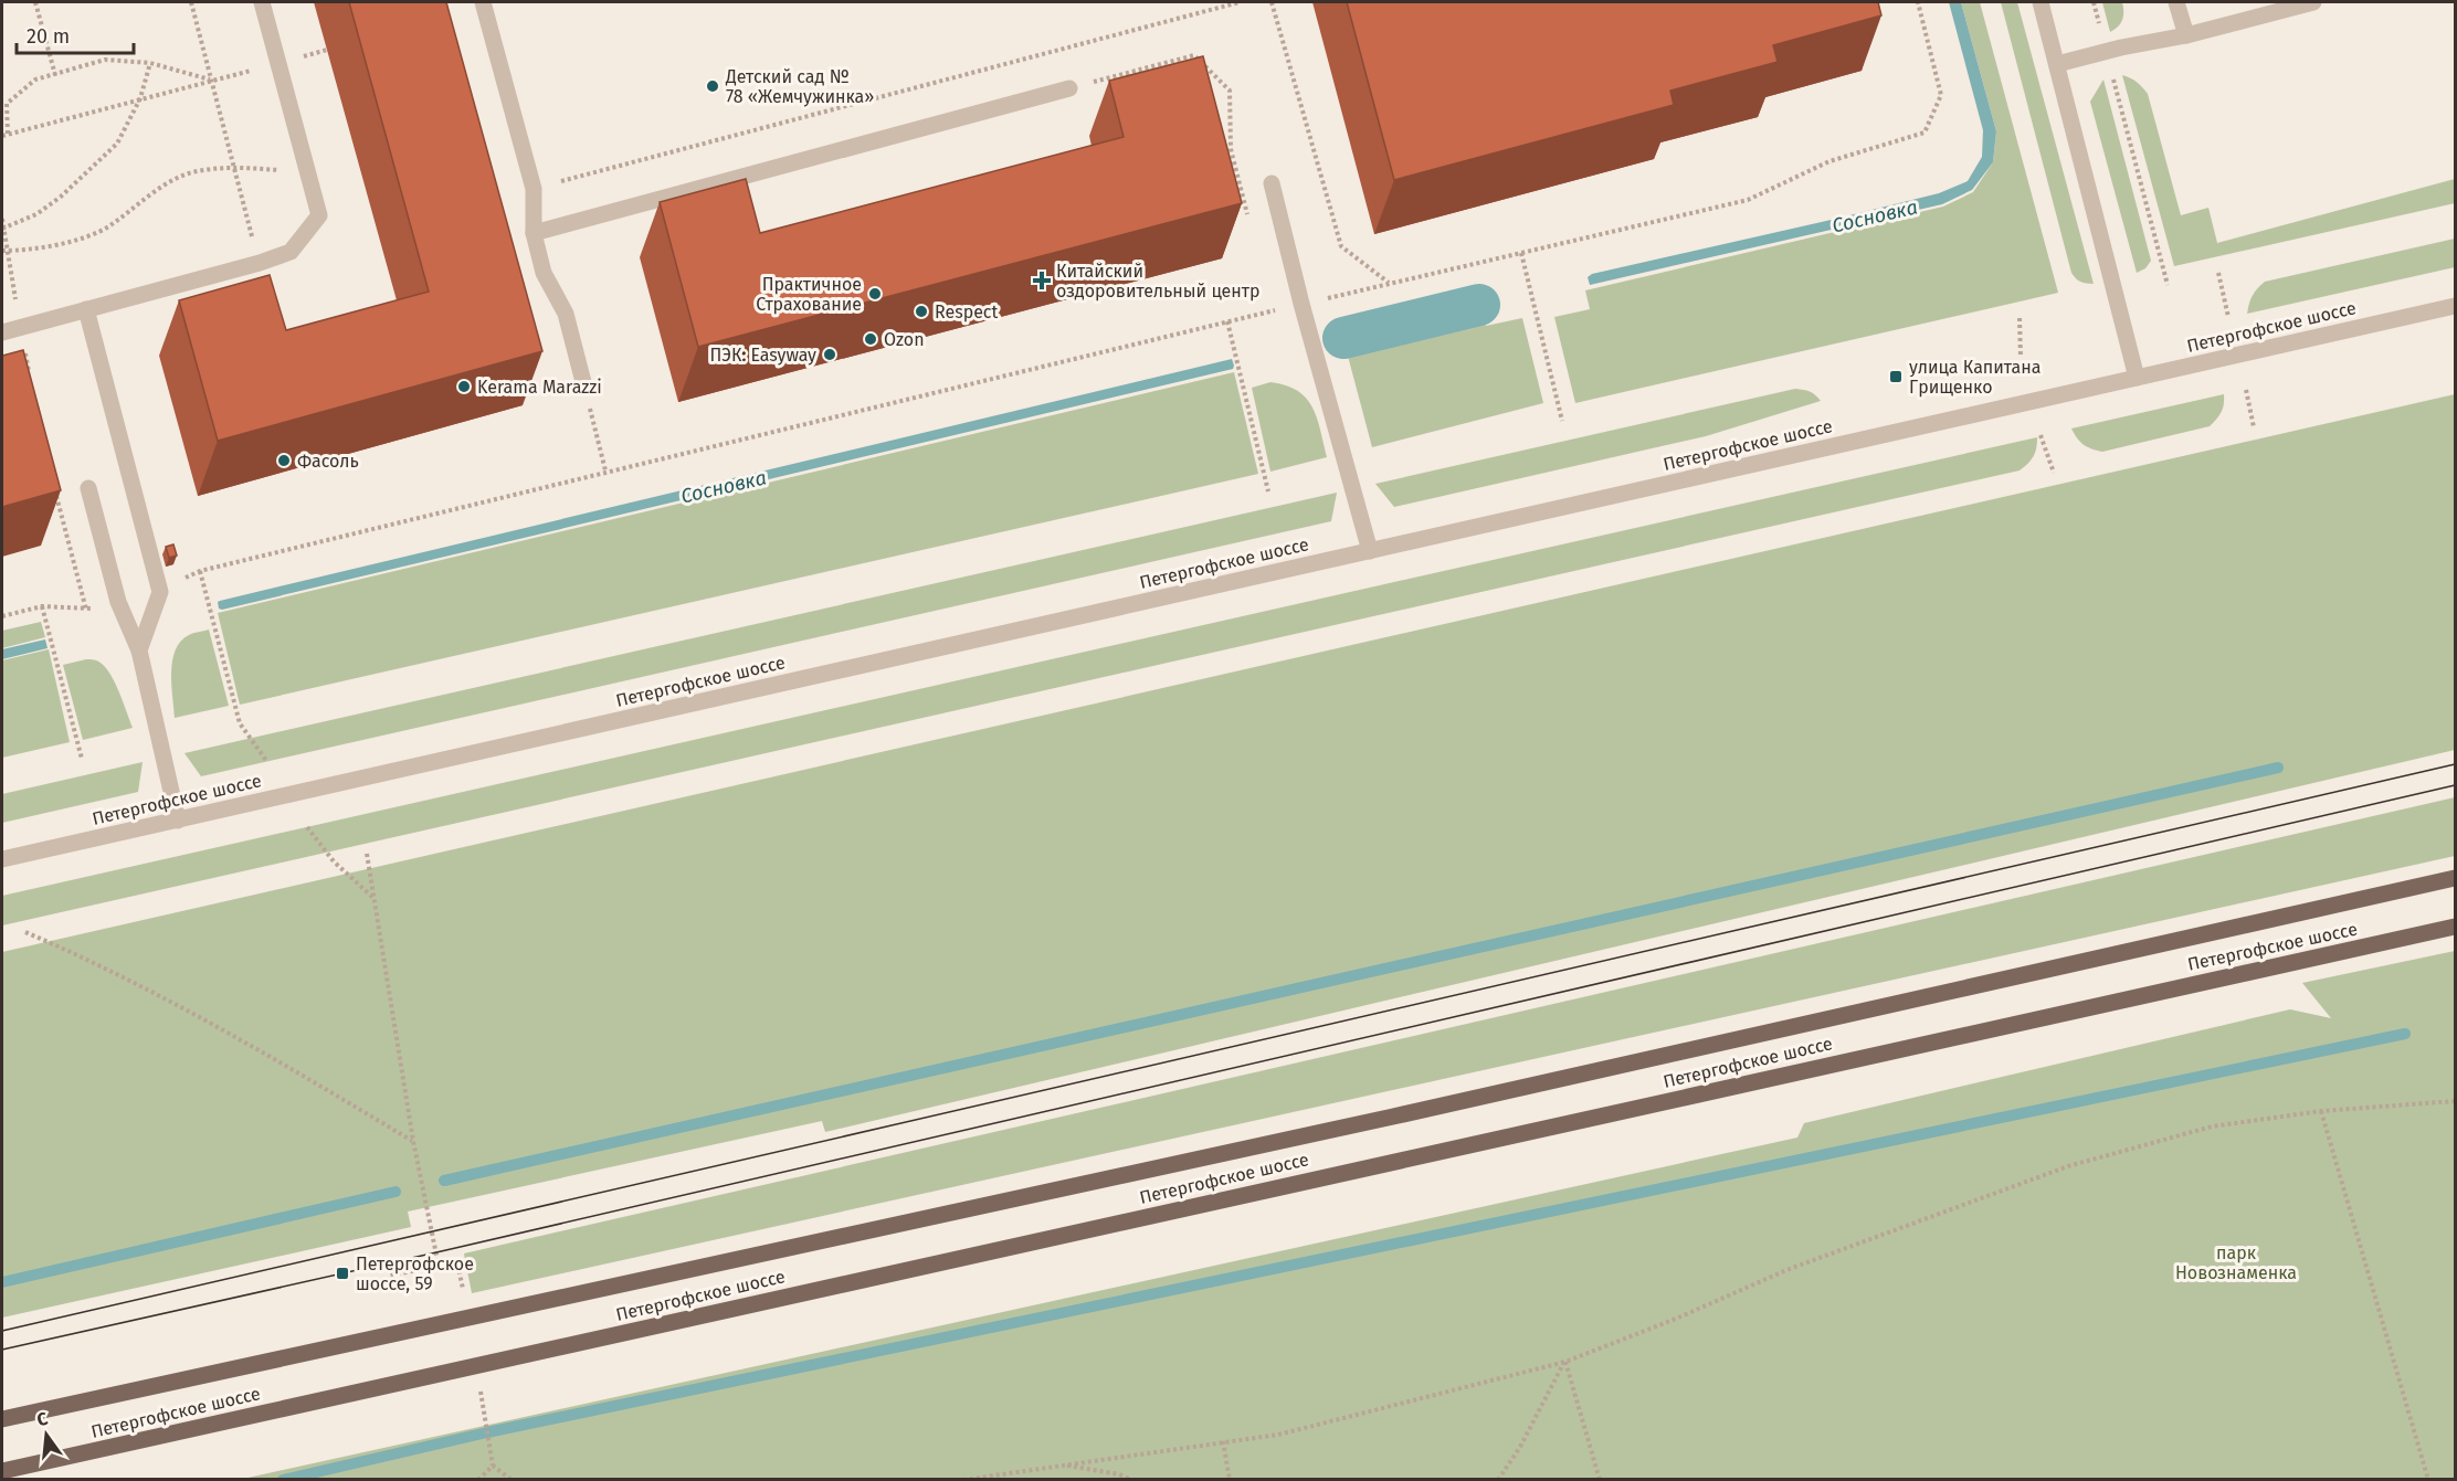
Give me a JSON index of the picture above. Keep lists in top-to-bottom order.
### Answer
{
  "streets": {
    "main road": ["Петергофское шоссе"]
  },
  "water": ["Сосновка"],
  "parks": ["парк Новознаменка"],
  "places": {
    "other": [
      "Детский сад № 78 «Жемчужинка»",
      "Практичное Страхование",
      "Respect",
      "Ozon",
      "ПЭК: Easyway",
      "Kerama Marazzi",
      "Фасоль"
    ],
    "health": ["Китайский оздоровительный центр"],
    "transit": ["улица Капитана Грищенко", "Петергофское шоссе, 59"]
  },
  "scale_bar": "20 m",
  "north": "top"
}
